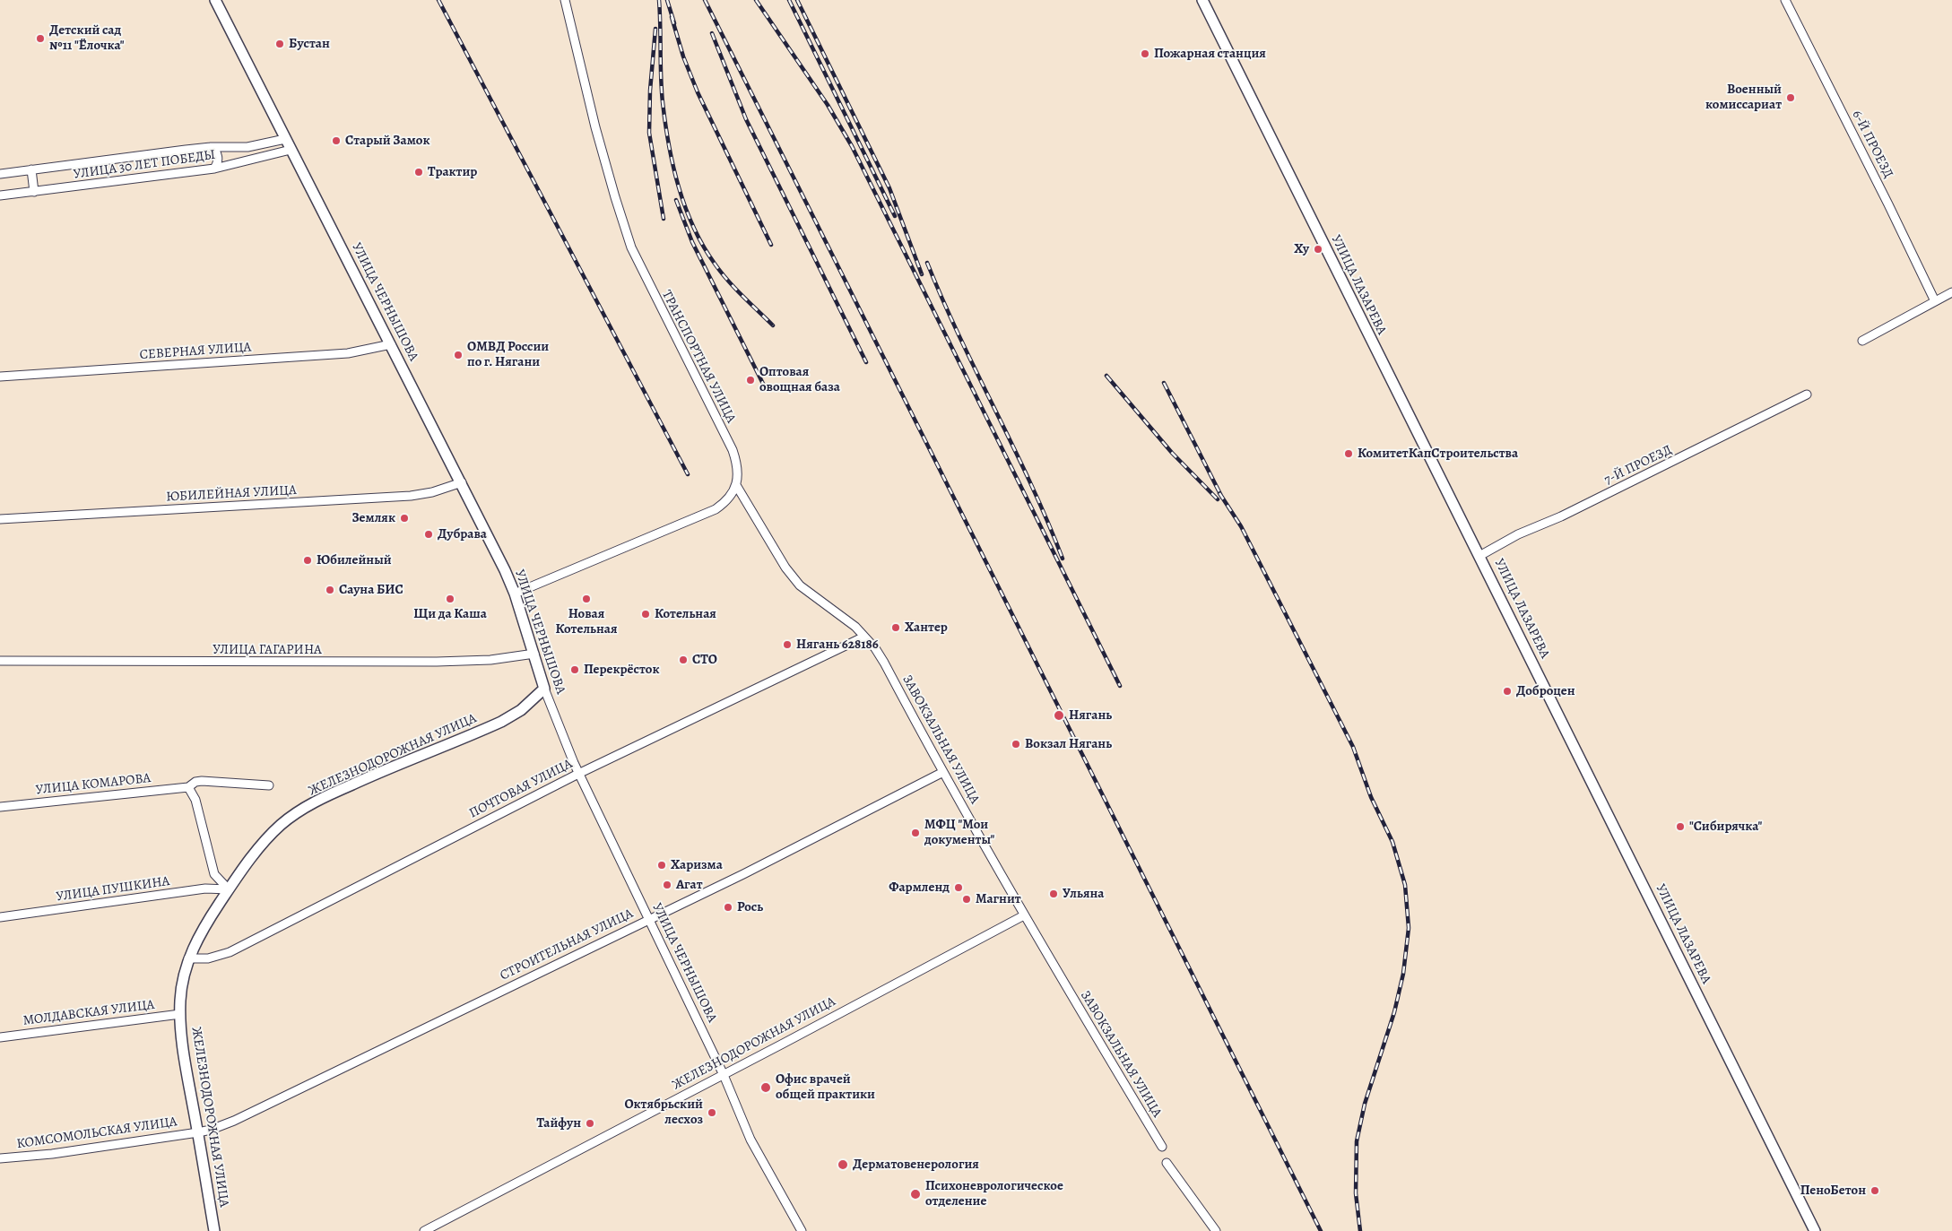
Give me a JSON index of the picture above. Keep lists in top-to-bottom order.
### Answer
{
  "streets": {
    "main road": ["УЛИЦА ЛАЗАРЕВА", "УЛИЦА ЧЕРНЫШОВА", "ЖЕЛЕЗНОДОРОЖНАЯ УЛИЦА"],
    "street": [
      "6-Й ПРОЕЗД",
      "УЛИЦА 30 ЛЕТ ПОБЕДЫ",
      "СЕВЕРНАЯ УЛИЦА",
      "ТРАНСПОРТНАЯ УЛИЦА",
      "7-Й ПРОЕЗД",
      "ЮБИЛЕЙНАЯ УЛИЦА",
      "УЛИЦА ГАГАРИНА",
      "ЗАВОКЗАЛЬНАЯ УЛИЦА",
      "УЛИЦА КОМАРОВА",
      "ПОЧТОВАЯ УЛИЦА",
      "УЛИЦА ПУШКИНА",
      "СТРОИТЕЛЬНАЯ УЛИЦА",
      "МОЛДАВСКАЯ УЛИЦА",
      "КОМСОМОЛЬСКАЯ УЛИЦА"
    ]
  },
  "crossings": [
    ["УЛИЦА 30 ЛЕТ ПОБЕДЫ", "УЛИЦА ЧЕРНЫШОВА"],
    ["УЛИЦА ЛАЗАРЕВА", "7-Й ПРОЕЗД"],
    ["УЛИЦА ЧЕРНЫШОВА", "СЕВЕРНАЯ УЛИЦА"],
    ["УЛИЦА ЧЕРНЫШОВА", "ЮБИЛЕЙНАЯ УЛИЦА"],
    ["УЛИЦА ЧЕРНЫШОВА", "УЛИЦА ГАГАРИНА"],
    ["УЛИЦА ЧЕРНЫШОВА", "ЖЕЛЕЗНОДОРОЖНАЯ УЛИЦА"],
    ["УЛИЦА ЧЕРНЫШОВА", "ПОЧТОВАЯ УЛИЦА"],
    ["УЛИЦА ЧЕРНЫШОВА", "СТРОИТЕЛЬНАЯ УЛИЦА"],
    ["ТРАНСПОРТНАЯ УЛИЦА", "ЗАВОКЗАЛЬНАЯ УЛИЦА"],
    ["ЗАВОКЗАЛЬНАЯ УЛИЦА", "ЖЕЛЕЗНОДОРОЖНАЯ УЛИЦА"],
    ["ЗАВОКЗАЛЬНАЯ УЛИЦА", "ПОЧТОВАЯ УЛИЦА"],
    ["ЗАВОКЗАЛЬНАЯ УЛИЦА", "СТРОИТЕЛЬНАЯ УЛИЦА"],
    ["ЖЕЛЕЗНОДОРОЖНАЯ УЛИЦА", "ПОЧТОВАЯ УЛИЦА"],
    ["ЖЕЛЕЗНОДОРОЖНАЯ УЛИЦА", "УЛИЦА ПУШКИНА"],
    ["ЖЕЛЕЗНОДОРОЖНАЯ УЛИЦА", "СТРОИТЕЛЬНАЯ УЛИЦА"],
    ["ЖЕЛЕЗНОДОРОЖНАЯ УЛИЦА", "МОЛДАВСКАЯ УЛИЦА"],
    ["ЖЕЛЕЗНОДОРОЖНАЯ УЛИЦА", "КОМСОМОЛЬСКАЯ УЛИЦА"],
    ["СТРОИТЕЛЬНАЯ УЛИЦА", "КОМСОМОЛЬСКАЯ УЛИЦА"]
  ],
  "places": [
    "Детский сад №11 \"Ёлочка\"",
    "Бустан",
    "Пожарная станция",
    "Военный комиссариат",
    "Старый Замок",
    "Трактир",
    "Xy",
    "ОМВД России по г. Нягани",
    "Оптовая овощная база",
    "КомитетКапСтроительства",
    "Земляк",
    "Дубрава",
    "Юбилейный",
    "Сауна БИС",
    "Щи да Каша",
    "Новая Котельная",
    "Котельная",
    "Хантер",
    "Нягань 628186",
    "СТО",
    "Перекрёсток",
    "Доброцен",
    "Нягань",
    "Вокзал Нягань",
    "\"Сибирячка\"",
    "МФЦ \"Мои документы\"",
    "Харизма",
    "Агат",
    "Фармленд",
    "Ульяна",
    "Магнит",
    "Рось",
    "Офис врачей общей практики",
    "Октябрьский лесхоз",
    "Тайфун",
    "Дерматовенерология",
    "ПеноБетон",
    "Психоневрологическое отделение"
  ]
}
